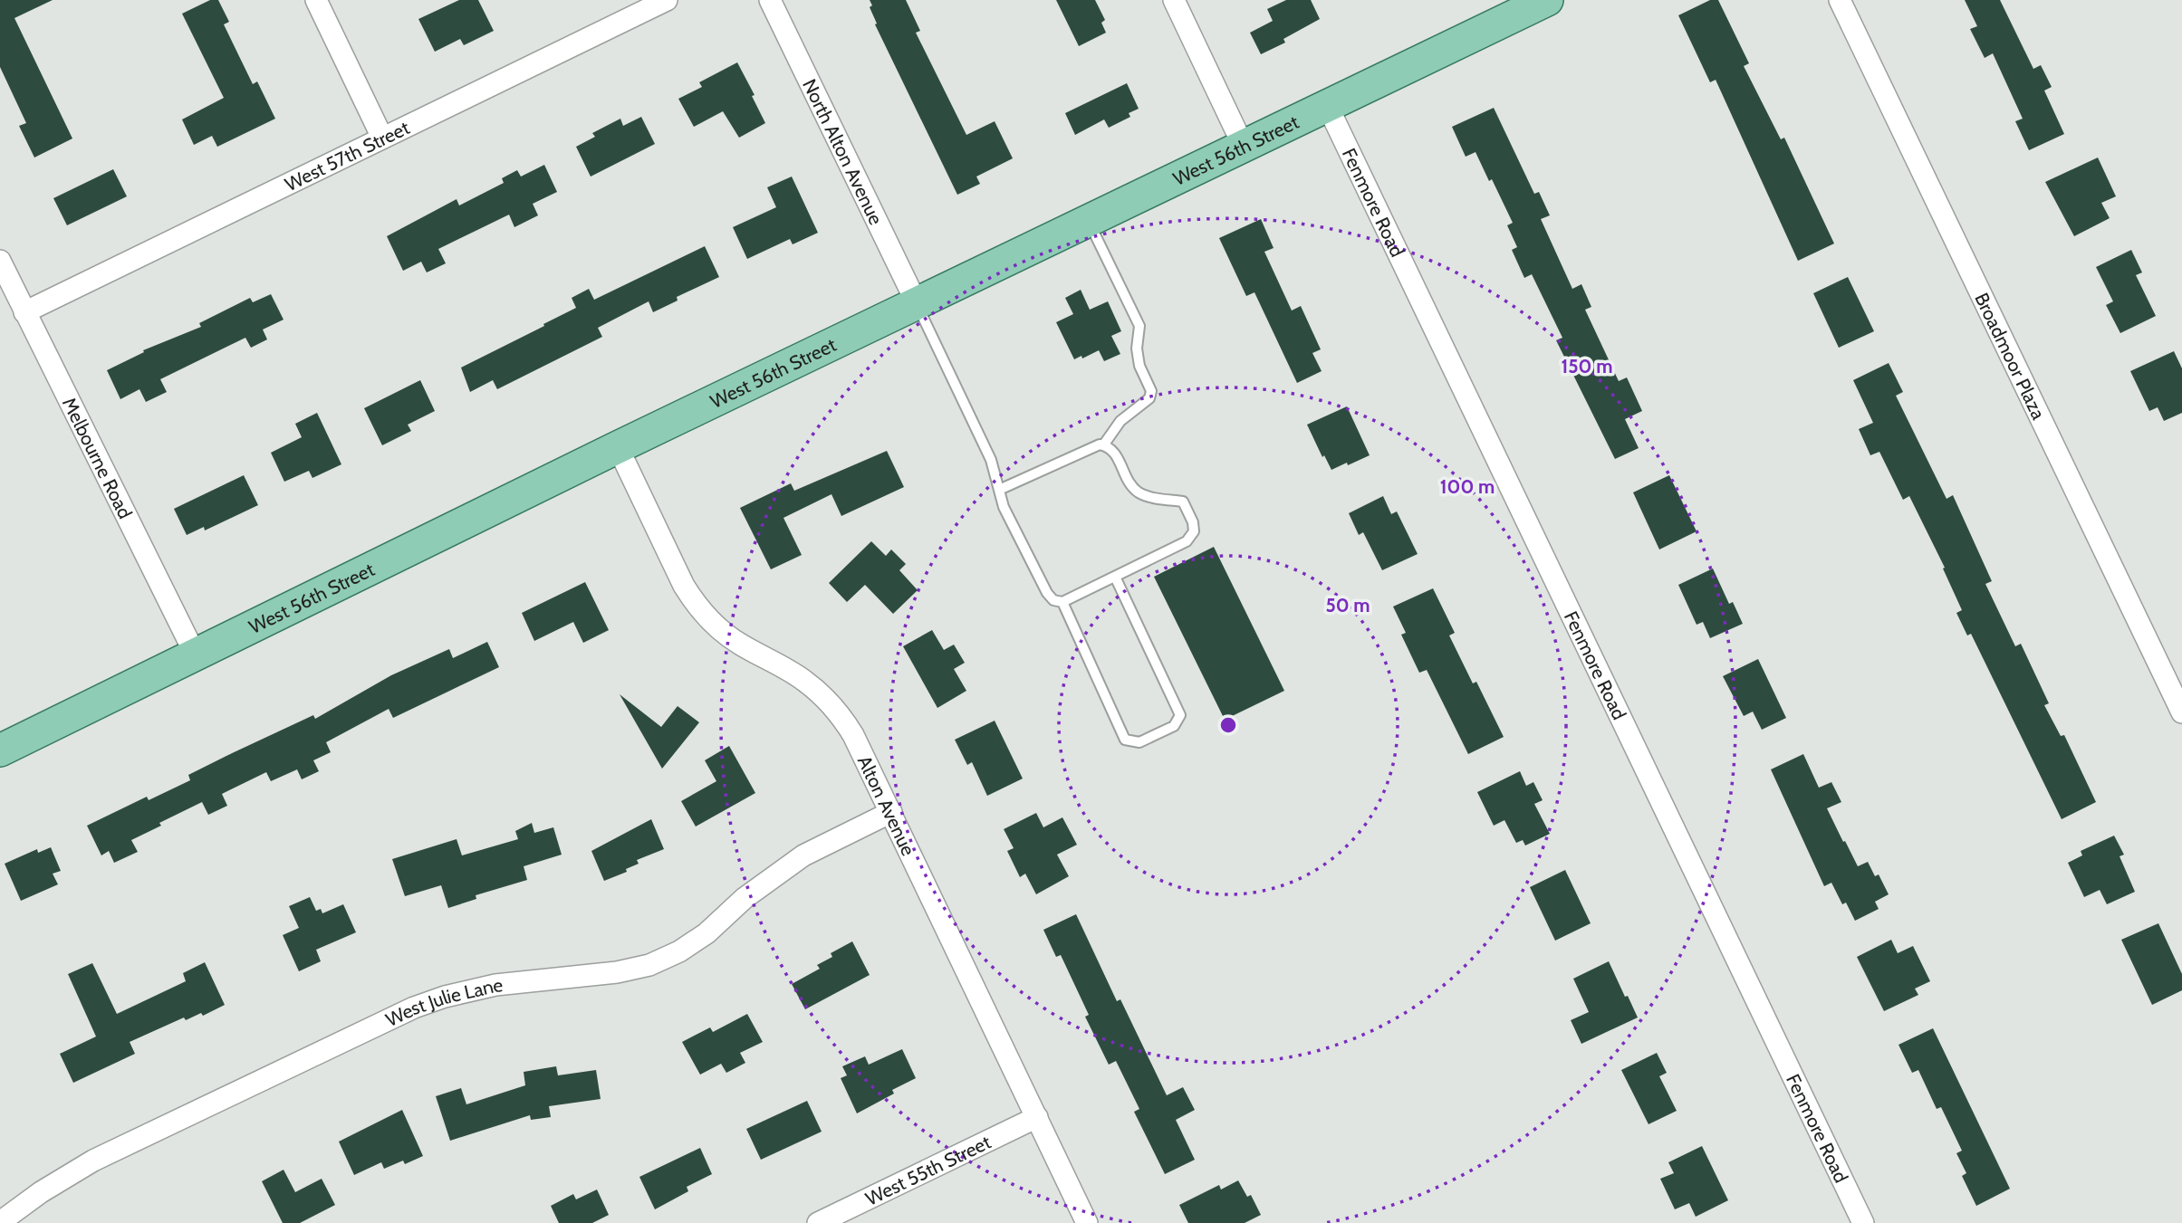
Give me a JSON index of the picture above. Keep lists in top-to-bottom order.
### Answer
{
  "streets": {
    "main road": ["West 56th Street"],
    "street": [
      "North Alton Avenue",
      "West 57th Street",
      "Fenmore Road",
      "Broadmoor Plaza",
      "Melbourne Road",
      "Alton Avenue",
      "West Julie Lane",
      "West 55th Street"
    ]
  },
  "crossings": [
    ["West 56th Street", "North Alton Avenue"],
    ["West 56th Street", "Fenmore Road"],
    ["West 56th Street", "Melbourne Road"],
    ["West 56th Street", "Alton Avenue"],
    ["West 57th Street", "Melbourne Road"],
    ["Alton Avenue", "West Julie Lane"],
    ["Alton Avenue", "West 55th Street"]
  ],
  "rings": ["150 m", "100 m", "50 m"]
}
